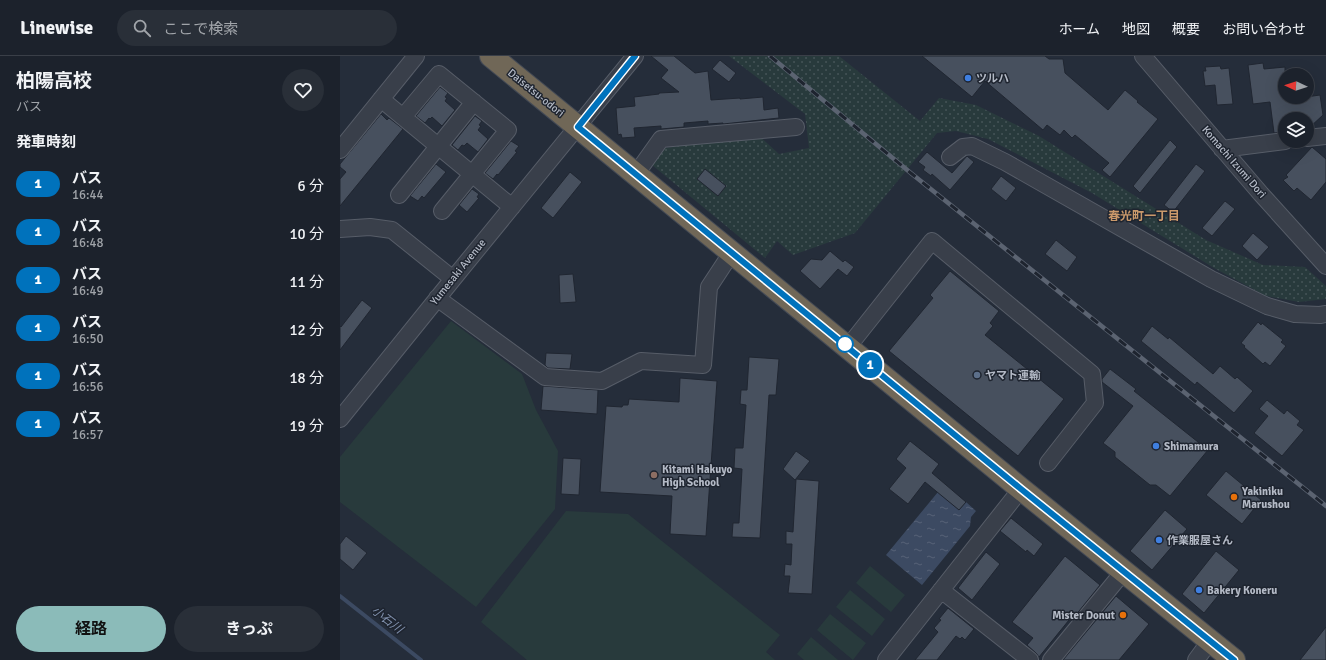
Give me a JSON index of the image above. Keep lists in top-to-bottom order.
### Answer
{
  "streets": {
    "highway": ["Daisetsu-odori"],
    "street": ["Komachi Izumi Dori", "Yumesaki Avenue"]
  },
  "crossings": [
    ["Daisetsu-odori", "Yumesaki Avenue"]
  ],
  "districts": ["春光町一丁目"],
  "water": ["小石川"],
  "places": [
    "ツルハ",
    "ヤマト運輸",
    "Shimamura",
    "Kitami Hakuyo High School",
    "Yakiniku Marushou",
    "作業服屋さん",
    "Bakery Koneru",
    "Mister Donut"
  ],
  "lines": ["bus line 1"],
  "north": "left",
  "page": {
    "header": "Linewise",
    "search": "ここで検索",
    "nav": [
      "ホーム",
      "地図",
      "概要",
      "お問い合わせ"
    ],
    "heading": [
      ["柏陽高校", "バス"],
      "発車時刻"
    ],
    "on_map": "1",
    "list": [
      {
        "mark": "1",
        "name": "バス",
        "note": "16:44",
        "value": "6 分"
      },
      {
        "mark": "1",
        "name": "バス",
        "note": "16:48",
        "value": "10 分"
      },
      {
        "mark": "1",
        "name": "バス",
        "note": "16:49",
        "value": "11 分"
      },
      {
        "mark": "1",
        "name": "バス",
        "note": "16:50",
        "value": "12 分"
      },
      {
        "mark": "1",
        "name": "バス",
        "note": "16:56",
        "value": "18 分"
      },
      {
        "mark": "1",
        "name": "バス",
        "note": "16:57",
        "value": "19 分"
      }
    ],
    "buttons": ["経路", "きっぷ"]
  }
}
